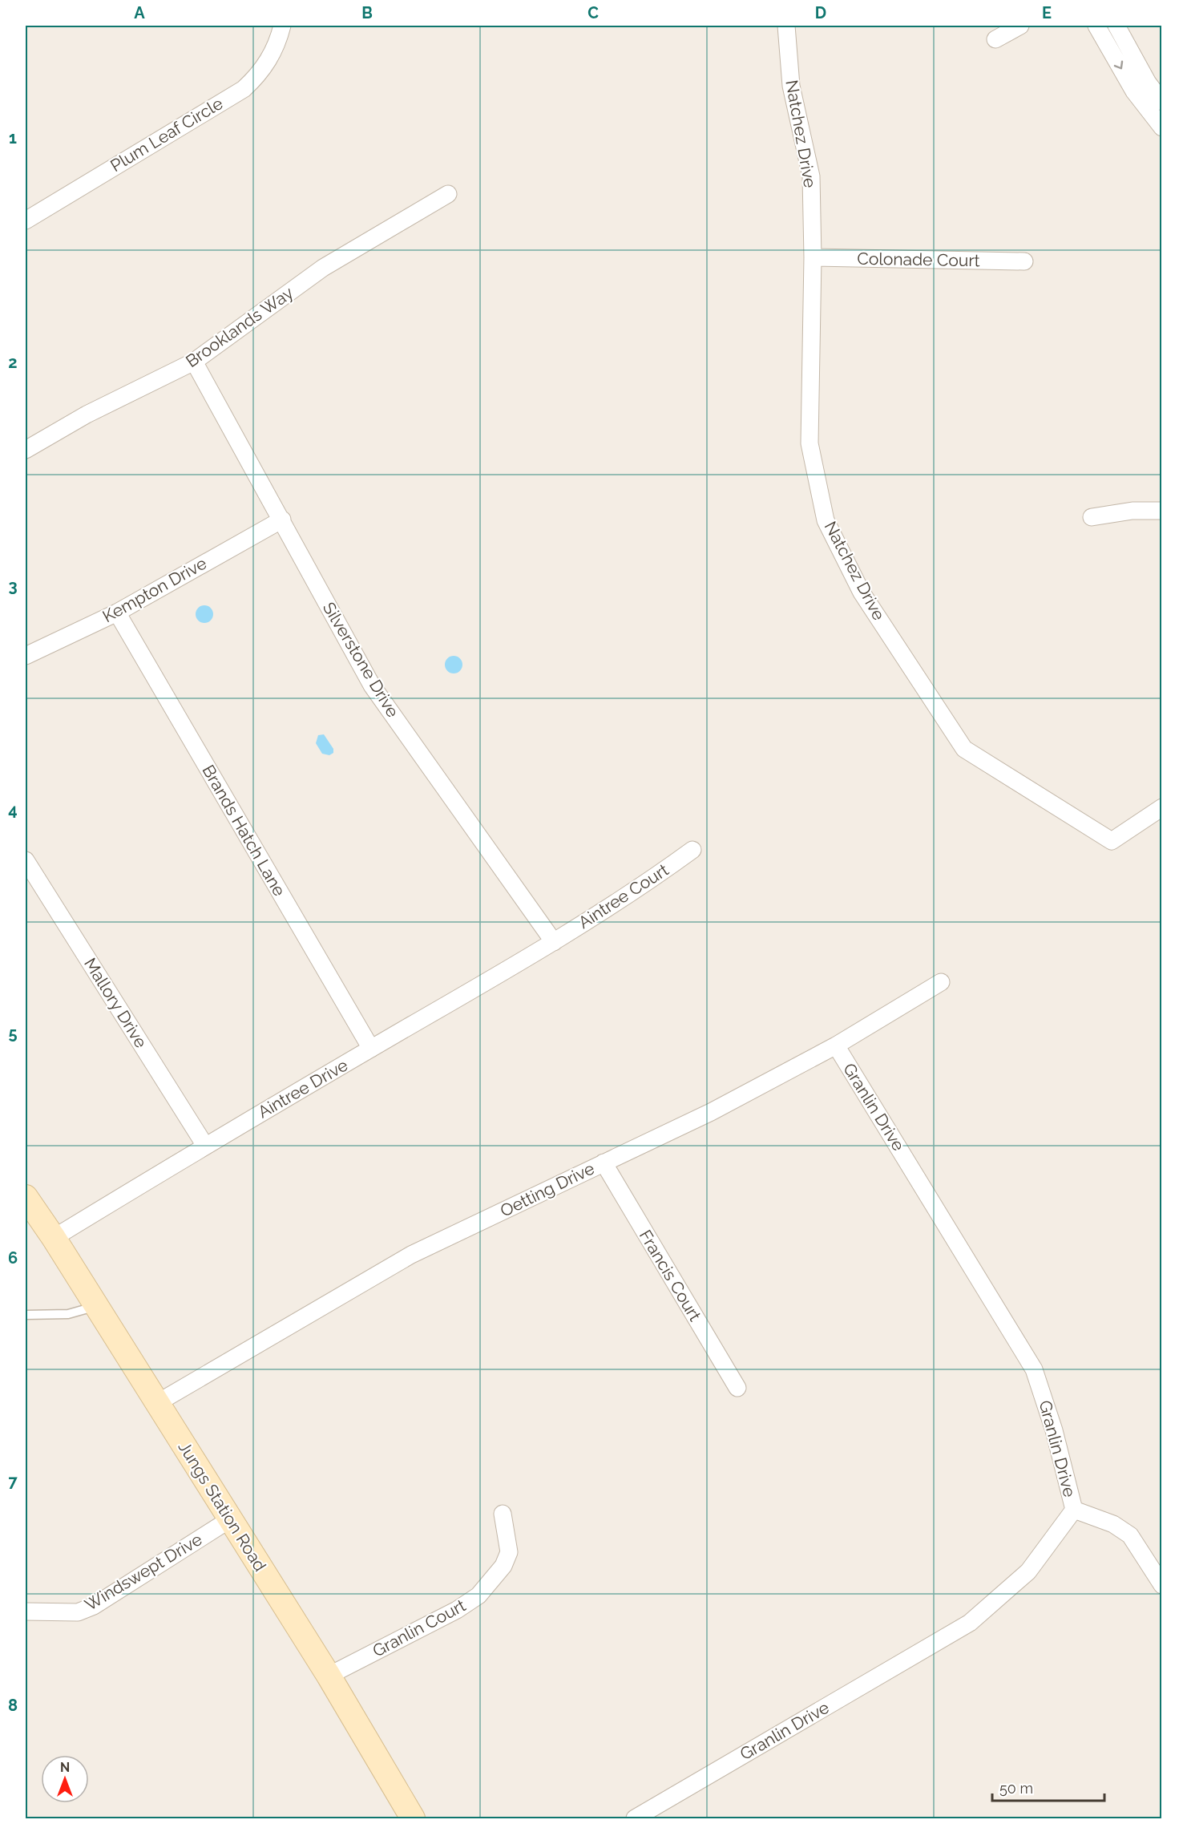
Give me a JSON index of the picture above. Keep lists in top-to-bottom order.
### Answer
{
  "streets": {
    "main road": ["Jungs Station Road"],
    "street": [
      "Natchez Drive",
      "Plum Leaf Circle",
      "Colonade Court",
      "Brooklands Way",
      "Kempton Drive",
      "Silverstone Drive",
      "Brands Hatch Lane",
      "Aintree Court",
      "Mallory Drive",
      "Aintree Drive",
      "Granlin Drive",
      "Oetting Drive",
      "Francis Court",
      "Windswept Drive",
      "Granlin Court"
    ]
  },
  "crossings": [
    ["Natchez Drive", "Colonade Court"],
    ["Brooklands Way", "Silverstone Drive"],
    ["Kempton Drive", "Silverstone Drive"],
    ["Kempton Drive", "Brands Hatch Lane"],
    ["Silverstone Drive", "Aintree Court"],
    ["Silverstone Drive", "Aintree Drive"],
    ["Brands Hatch Lane", "Aintree Drive"],
    ["Aintree Court", "Aintree Drive"],
    ["Mallory Drive", "Aintree Drive"],
    ["Aintree Drive", "Jungs Station Road"],
    ["Granlin Drive", "Oetting Drive"],
    ["Oetting Drive", "Francis Court"],
    ["Oetting Drive", "Jungs Station Road"],
    ["Jungs Station Road", "Windswept Drive"],
    ["Jungs Station Road", "Granlin Court"]
  ],
  "scale_bar": "50 m",
  "north": "top",
  "grid": {
    "columns": [
      "A",
      "B",
      "C",
      "D",
      "E"
    ],
    "rows": [
      "1",
      "2",
      "3",
      "4",
      "5",
      "6",
      "7",
      "8"
    ]
  }
}
